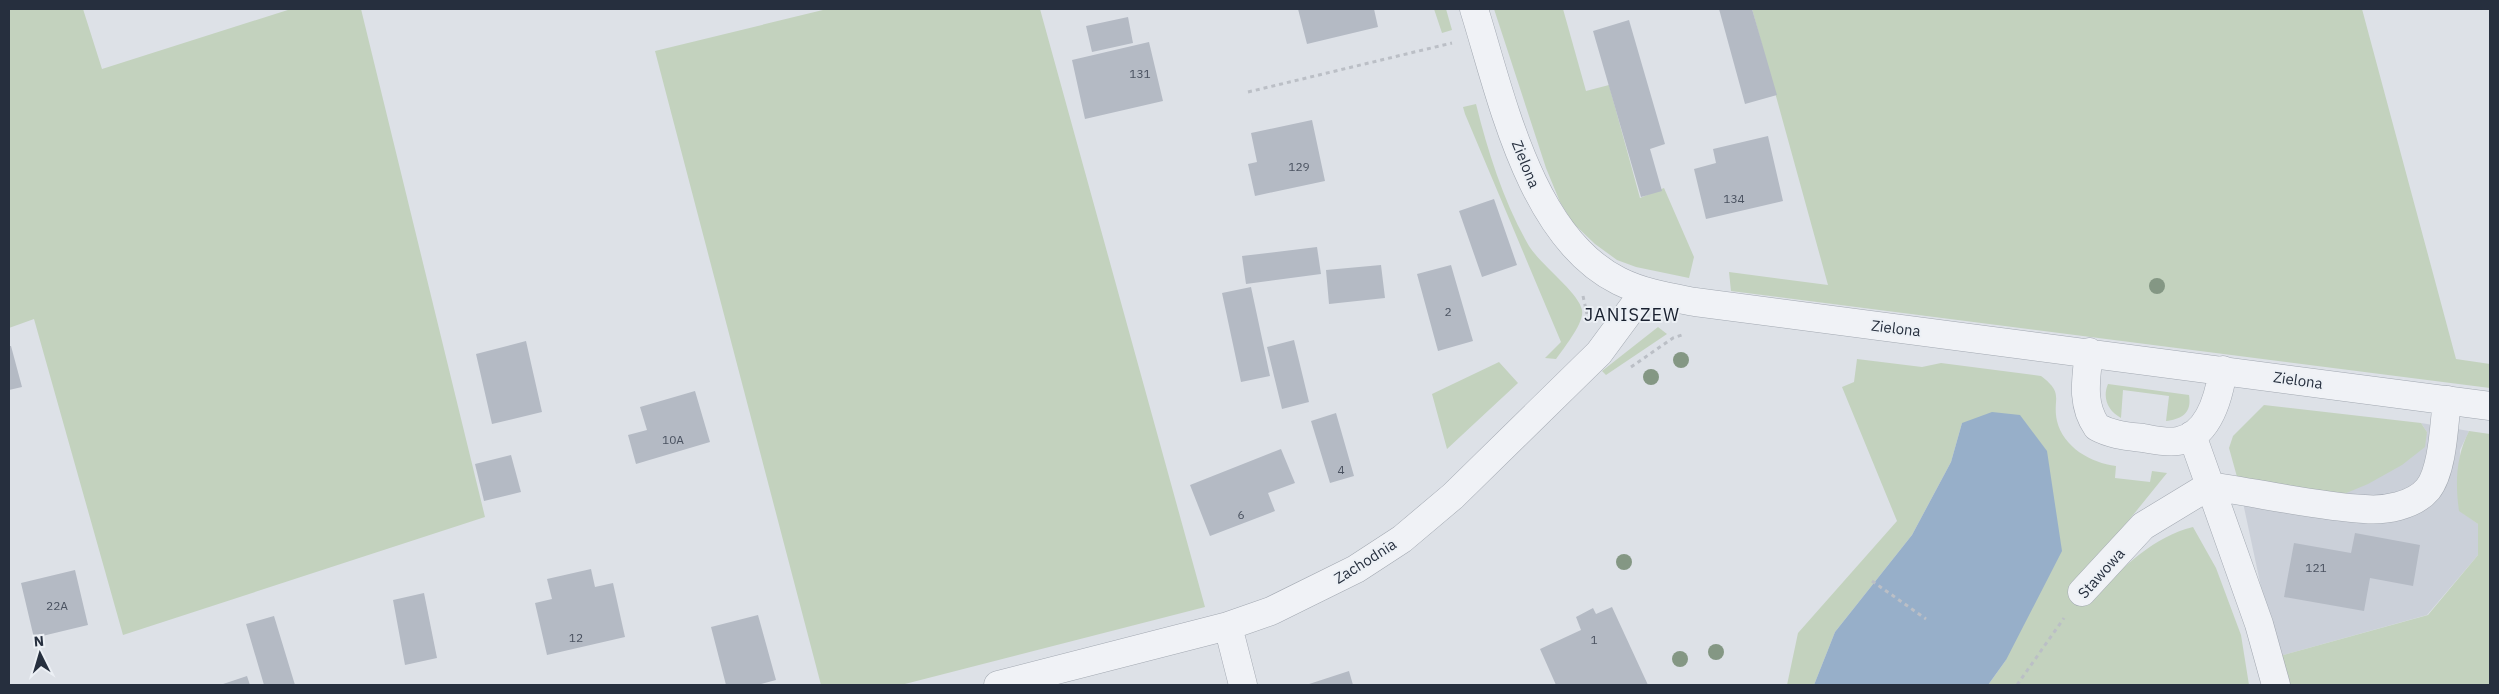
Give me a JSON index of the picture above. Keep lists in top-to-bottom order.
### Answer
{
  "streets": {
    "street": ["Zielona", "Zachodnia", "Stawowa"]
  },
  "crossings": [
    ["Zielona", "Zachodnia"]
  ],
  "districts": ["JANISZEW"],
  "house_numbers": [
    "131",
    "129",
    "134",
    "2",
    "10A",
    "4",
    "6",
    "121",
    "22A",
    "12",
    "1"
  ],
  "north": "top"
}
